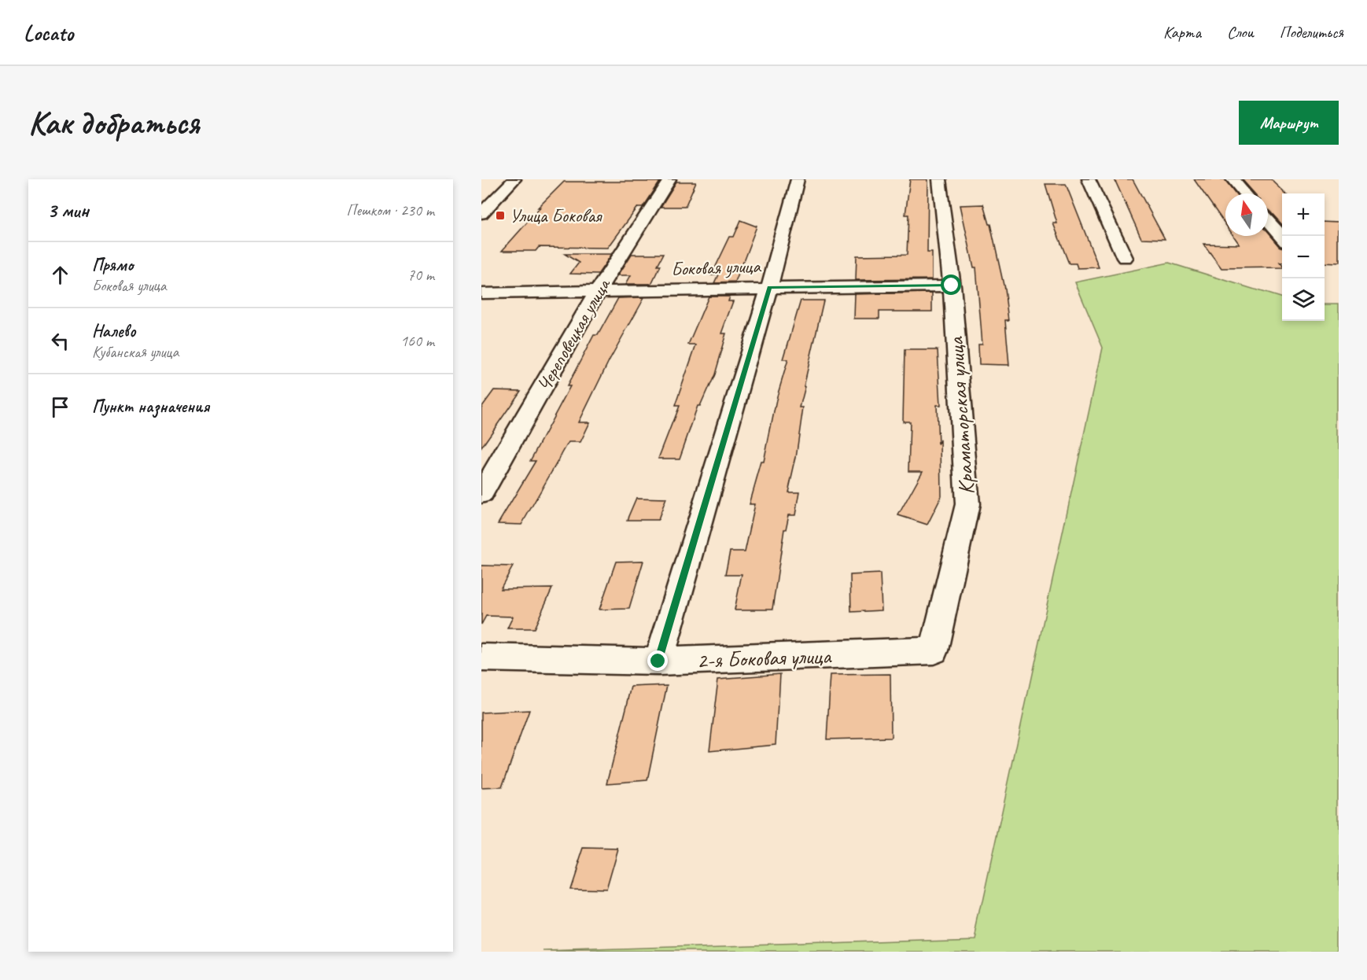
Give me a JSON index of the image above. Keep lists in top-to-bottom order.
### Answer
{
  "streets": {
    "street": [
      "Боковая улица",
      "Череповецкая улица",
      "Краматорская улица",
      "2-я Боковая улица"
    ]
  },
  "crossings": [
    ["Боковая улица", "Череповецкая улица"],
    ["Боковая улица", "Краматорская улица"],
    ["Краматорская улица", "2-я Боковая улица"]
  ],
  "places": {
    "transit": ["Улица Боковая"]
  },
  "north": "top",
  "page": {
    "header": "Locato",
    "nav": ["Карта", "Слои", "Поделиться"],
    "buttons": "Маршрут",
    "title": "Как добраться",
    "heading": ["3 мин", "Пешком · 230 m"],
    "map_buttons": ["+", "−"],
    "list": [
      ["Прямо", "Боковая улица", "70 m"],
      ["Налево", "Кубанская улица", "160 m"],
      "Пункт назначения"
    ]
  }
}
